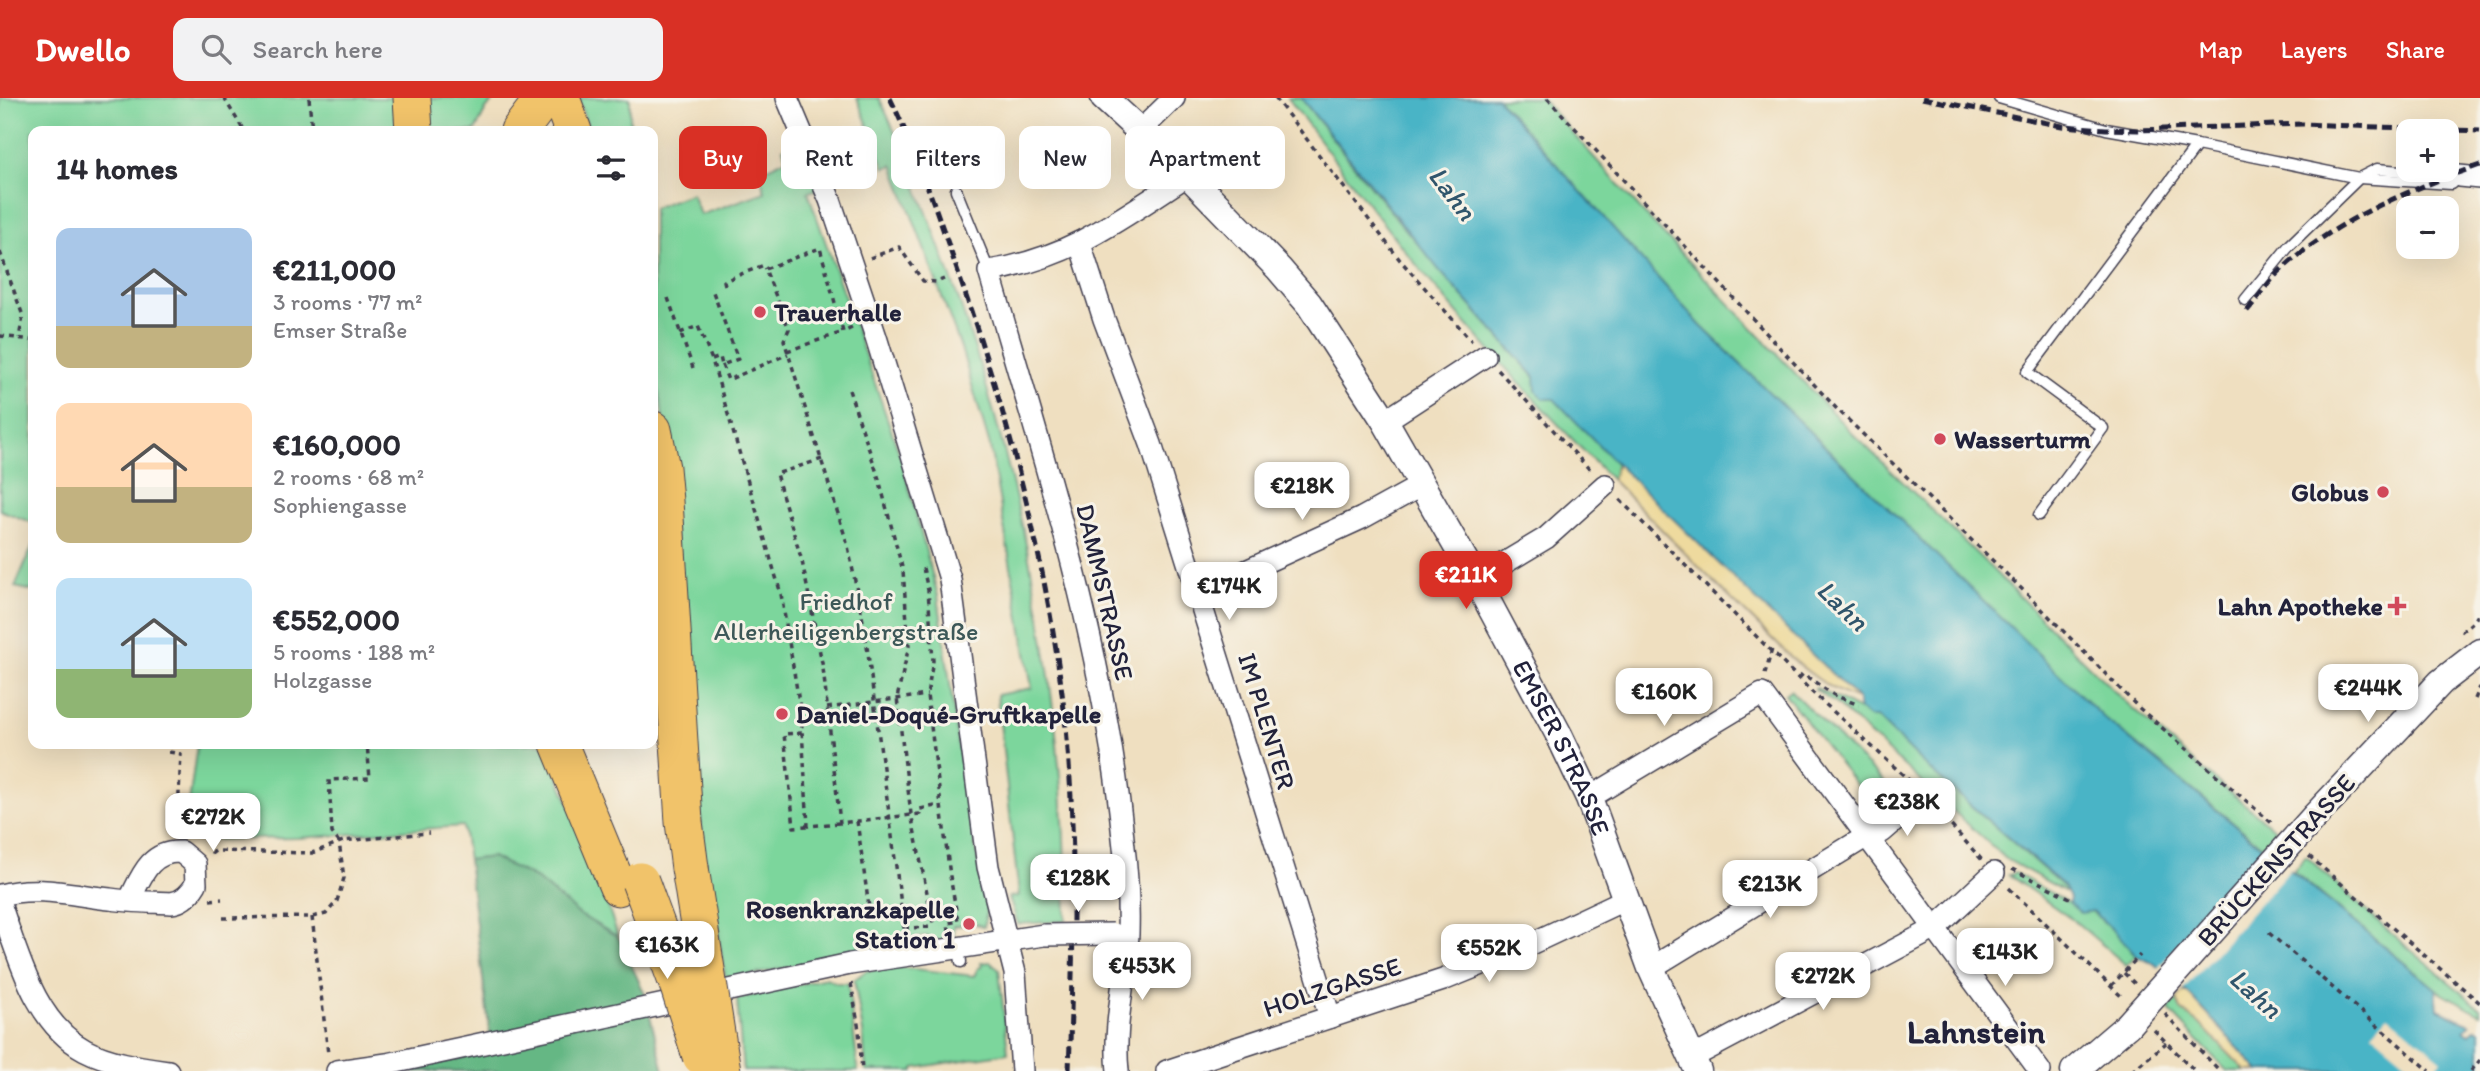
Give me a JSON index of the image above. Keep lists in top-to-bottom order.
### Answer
{
  "streets": {
    "street": [
      "DAMMSTRASSE",
      "IM PLENTER",
      "EMSER STRASSE",
      "BRÜCKENSTRASSE",
      "HOLZGASSE"
    ]
  },
  "crossings": [
    ["IM PLENTER", "HOLZGASSE"],
    ["EMSER STRASSE", "HOLZGASSE"]
  ],
  "districts": ["Lahnstein"],
  "water": ["Lahn"],
  "parks": ["Friedhof Allerheiligenbergstraße"],
  "places": {
    "other": [
      "Trauerhalle",
      "Wasserturm",
      "Globus",
      "Daniel-Doqué-Gruftkapelle",
      "Rosenkranzkapelle Station 1"
    ],
    "health": ["Lahn Apotheke"]
  },
  "page": {
    "header": "Dwello",
    "search": "Search here",
    "nav": ["Map", "Layers", "Share"],
    "map_buttons": ["+", "−"],
    "chip": [
      "Buy",
      "Rent",
      "Filters",
      "New",
      "Apartment"
    ],
    "heading": "14 homes",
    "list": [
      {
        "name": "€211,000",
        "note": "3 rooms · 77 m² · Emser Straße"
      },
      {
        "name": "€160,000",
        "note": "2 rooms · 68 m² · Sophiengasse"
      },
      {
        "name": "€552,000",
        "note": "5 rooms · 188 m² · Holzgasse"
      }
    ],
    "price": [
      "€218K",
      "€211K",
      "€174K",
      "€244K",
      "€160K",
      "€238K",
      "€272K",
      "€128K",
      "€213K",
      "€163K",
      "€552K",
      "€143K",
      "€453K",
      "€272K"
    ]
  }
}
